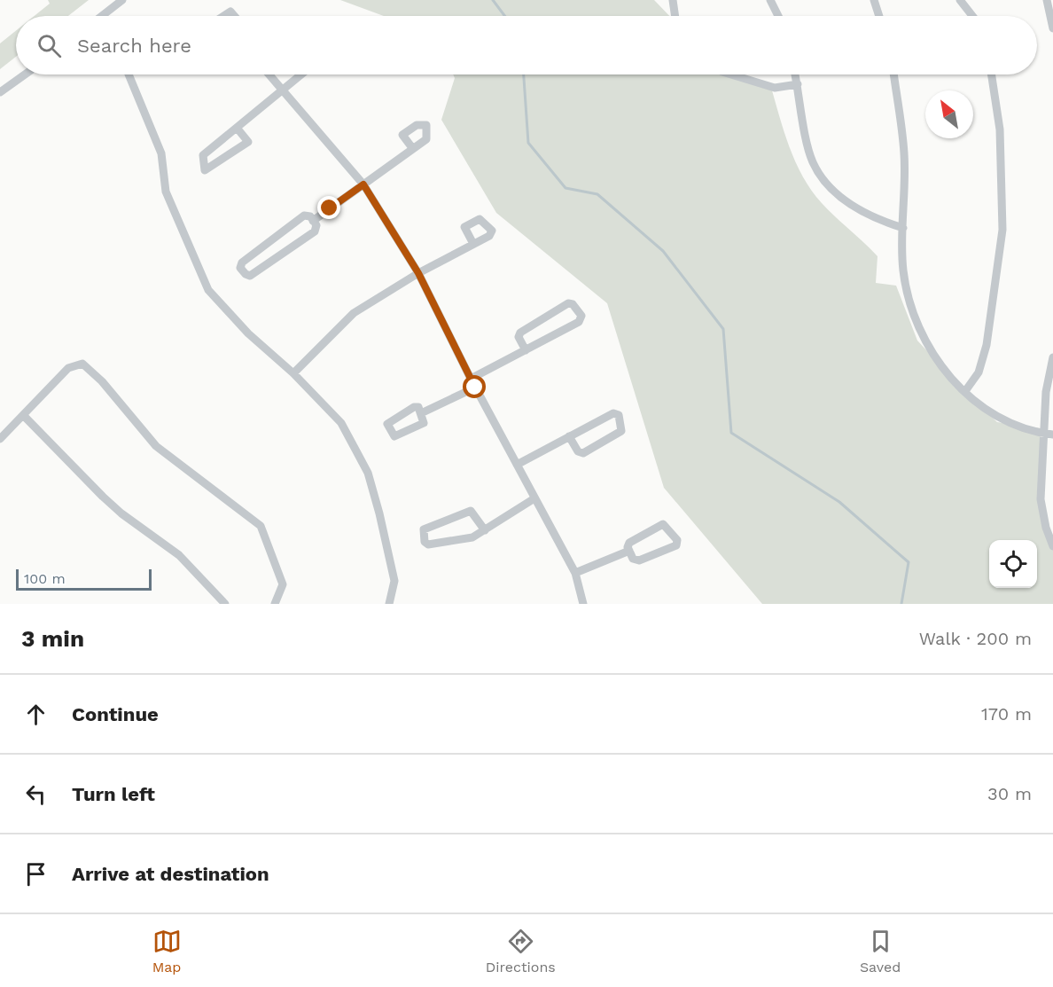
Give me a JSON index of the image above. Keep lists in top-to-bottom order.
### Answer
{
  "scale_bar": "100 m",
  "north": "top left",
  "page": {
    "search": "Search here",
    "scale": "100 m",
    "heading": ["3 min", "Walk · 200 m"],
    "list": [
      ["Continue", "170 m"],
      ["Turn left", "30 m"],
      "Arrive at destination"
    ],
    "nav": ["Map", "Directions", "Saved"]
  }
}
